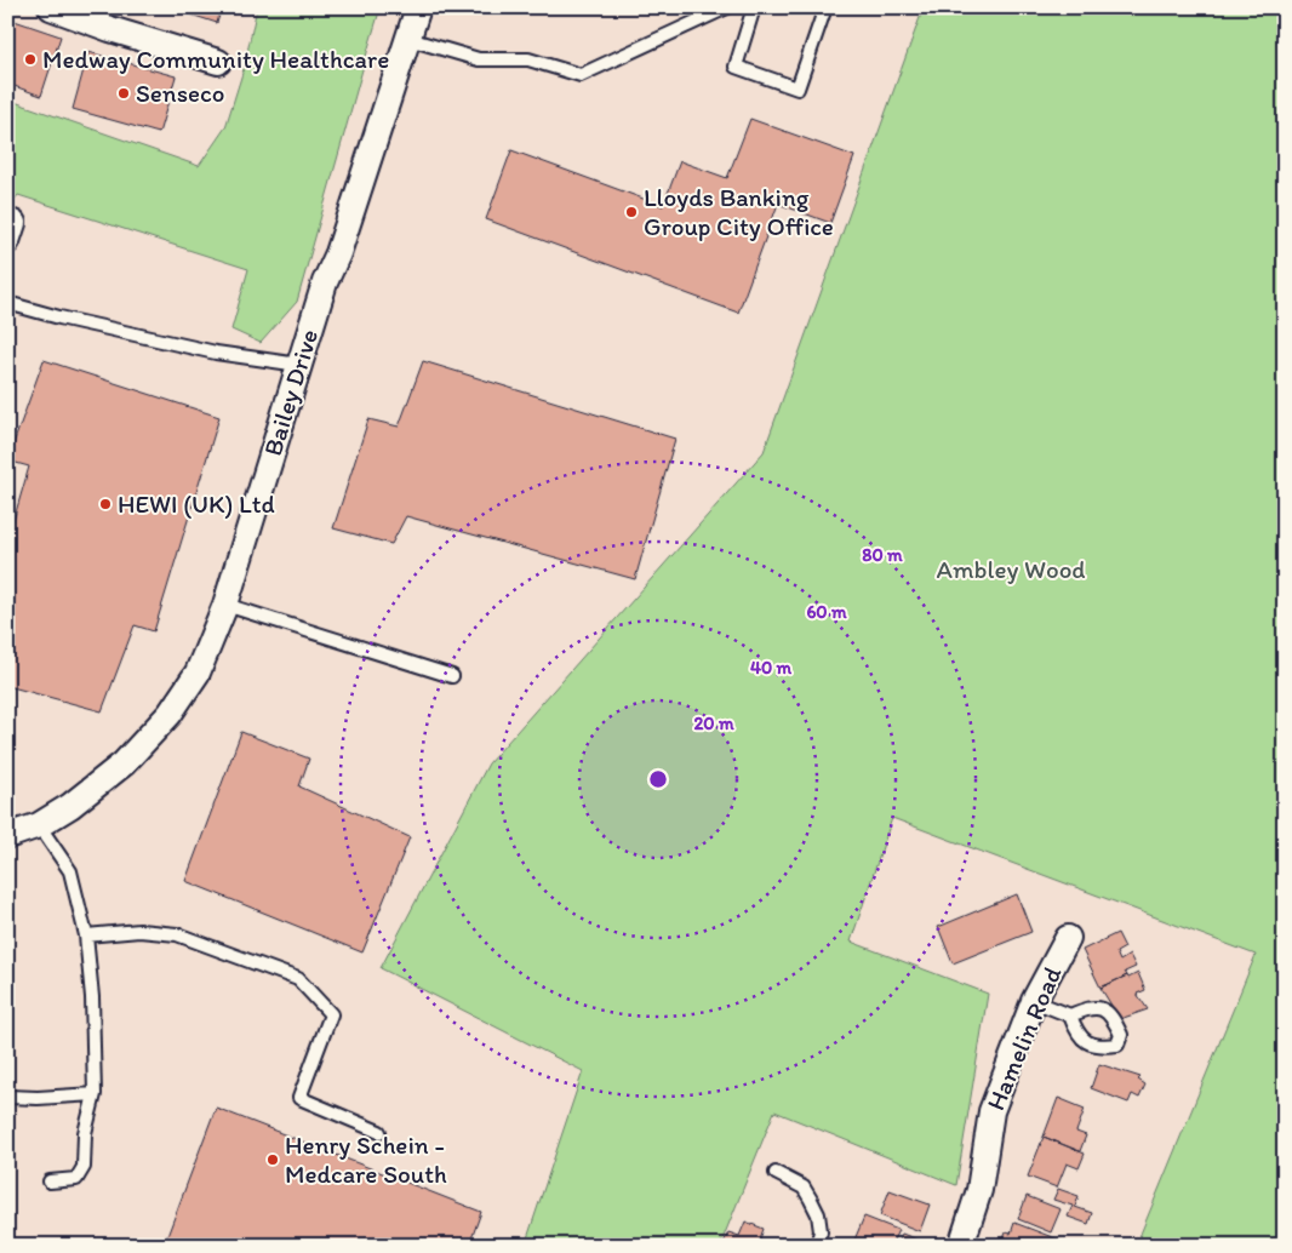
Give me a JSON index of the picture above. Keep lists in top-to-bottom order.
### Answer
{
  "streets": {
    "street": ["Bailey Drive", "Hamelin Road"]
  },
  "parks": ["Ambley Wood"],
  "places": [
    "Medway Community Healthcare",
    "Senseco",
    "Lloyds Banking Group City Office",
    "HEWI (UK) Ltd",
    "Henry Schein - Medcare South"
  ],
  "rings": [
    "80 m",
    "60 m",
    "40 m",
    "20 m"
  ]
}
